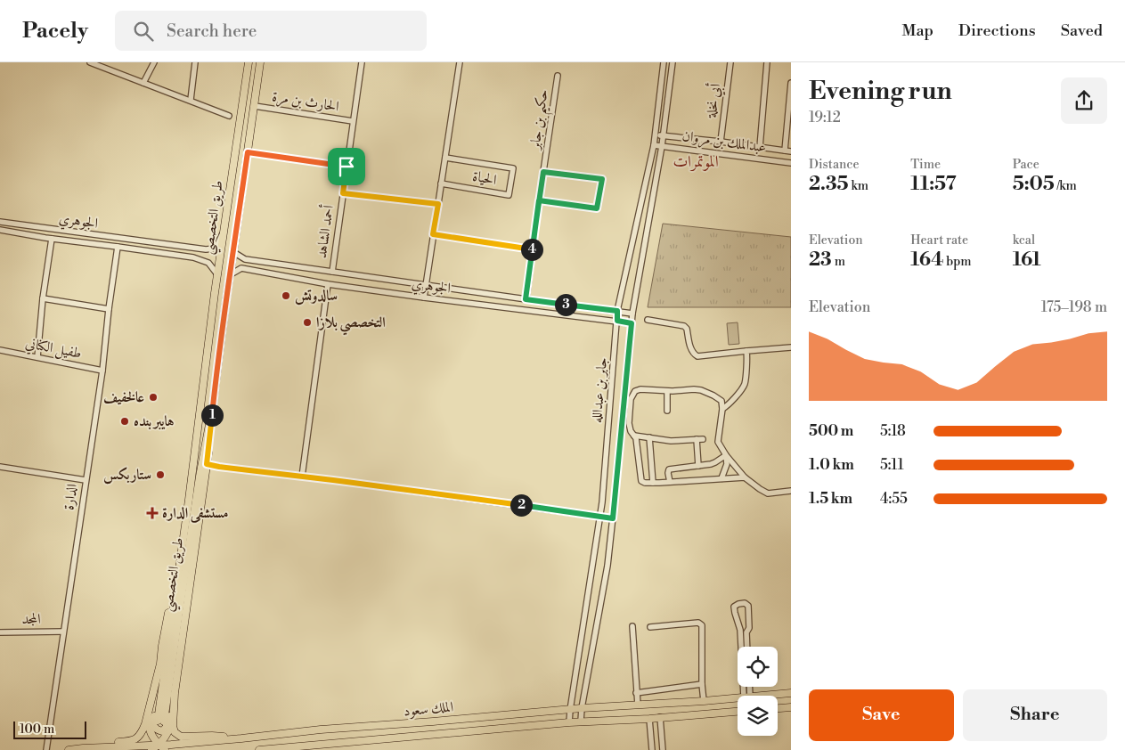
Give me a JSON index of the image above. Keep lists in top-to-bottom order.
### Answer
{
  "streets": {
    "main road": ["طريق التخصصي", "الملك سعود"],
    "street": [
      "أبي نخلة",
      "الحارث بن مرة",
      "حكيم بن جابر",
      "عبدالملك بن مروان",
      "الحياة",
      "الجوهري",
      "أحمد الشاهد",
      "طفيل الكناني",
      "جابر بن عبدالله",
      "الدارة",
      "المجد"
    ]
  },
  "crossings": [
    ["أبي نخلة", "عبدالملك بن مروان"],
    ["الحارث بن مرة", "طريق التخصصي"],
    ["الحارث بن مرة", "أحمد الشاهد"],
    ["حكيم بن جابر", "الجوهري"],
    ["عبدالملك بن مروان", "جابر بن عبدالله"],
    ["طريق التخصصي", "الجوهري"],
    ["الجوهري", "أحمد الشاهد"],
    ["الجوهري", "جابر بن عبدالله"],
    ["الجوهري", "الدارة"],
    ["طفيل الكناني", "الدارة"],
    ["جابر بن عبدالله", "الملك سعود"],
    ["الدارة", "المجد"]
  ],
  "districts": ["الموتمرات"],
  "places": {
    "other": [
      "سالدوتش",
      "التخصصي بلازا",
      "عالخفيف",
      "هايبر بنده",
      "ستاربكس"
    ],
    "health": ["مستشفى الدارة"]
  },
  "scale_bar": "100 m",
  "page": {
    "header": "Pacely",
    "search": "Search here",
    "nav": ["Map", "Directions", "Saved"],
    "heading": ["Evening run", "19:12"],
    "stats": [
      ["Distance", "2.35 km"],
      ["Time", "11:57"],
      ["Pace", "5:05 /km"],
      ["Elevation", "23 m"],
      ["Heart rate", "164 bpm"],
      ["kcal", "161"]
    ],
    "pins": [
      "4",
      "3",
      "1",
      "2"
    ],
    "chart": ["Elevation", "175–198 m"],
    "list": [
      {
        "name": "500 m",
        "note": "5:18"
      },
      {
        "name": "1.0 km",
        "note": "5:11"
      },
      {
        "name": "1.5 km",
        "note": "4:55"
      }
    ],
    "buttons": ["Save", "Share"],
    "scale": "100 m"
  }
}
